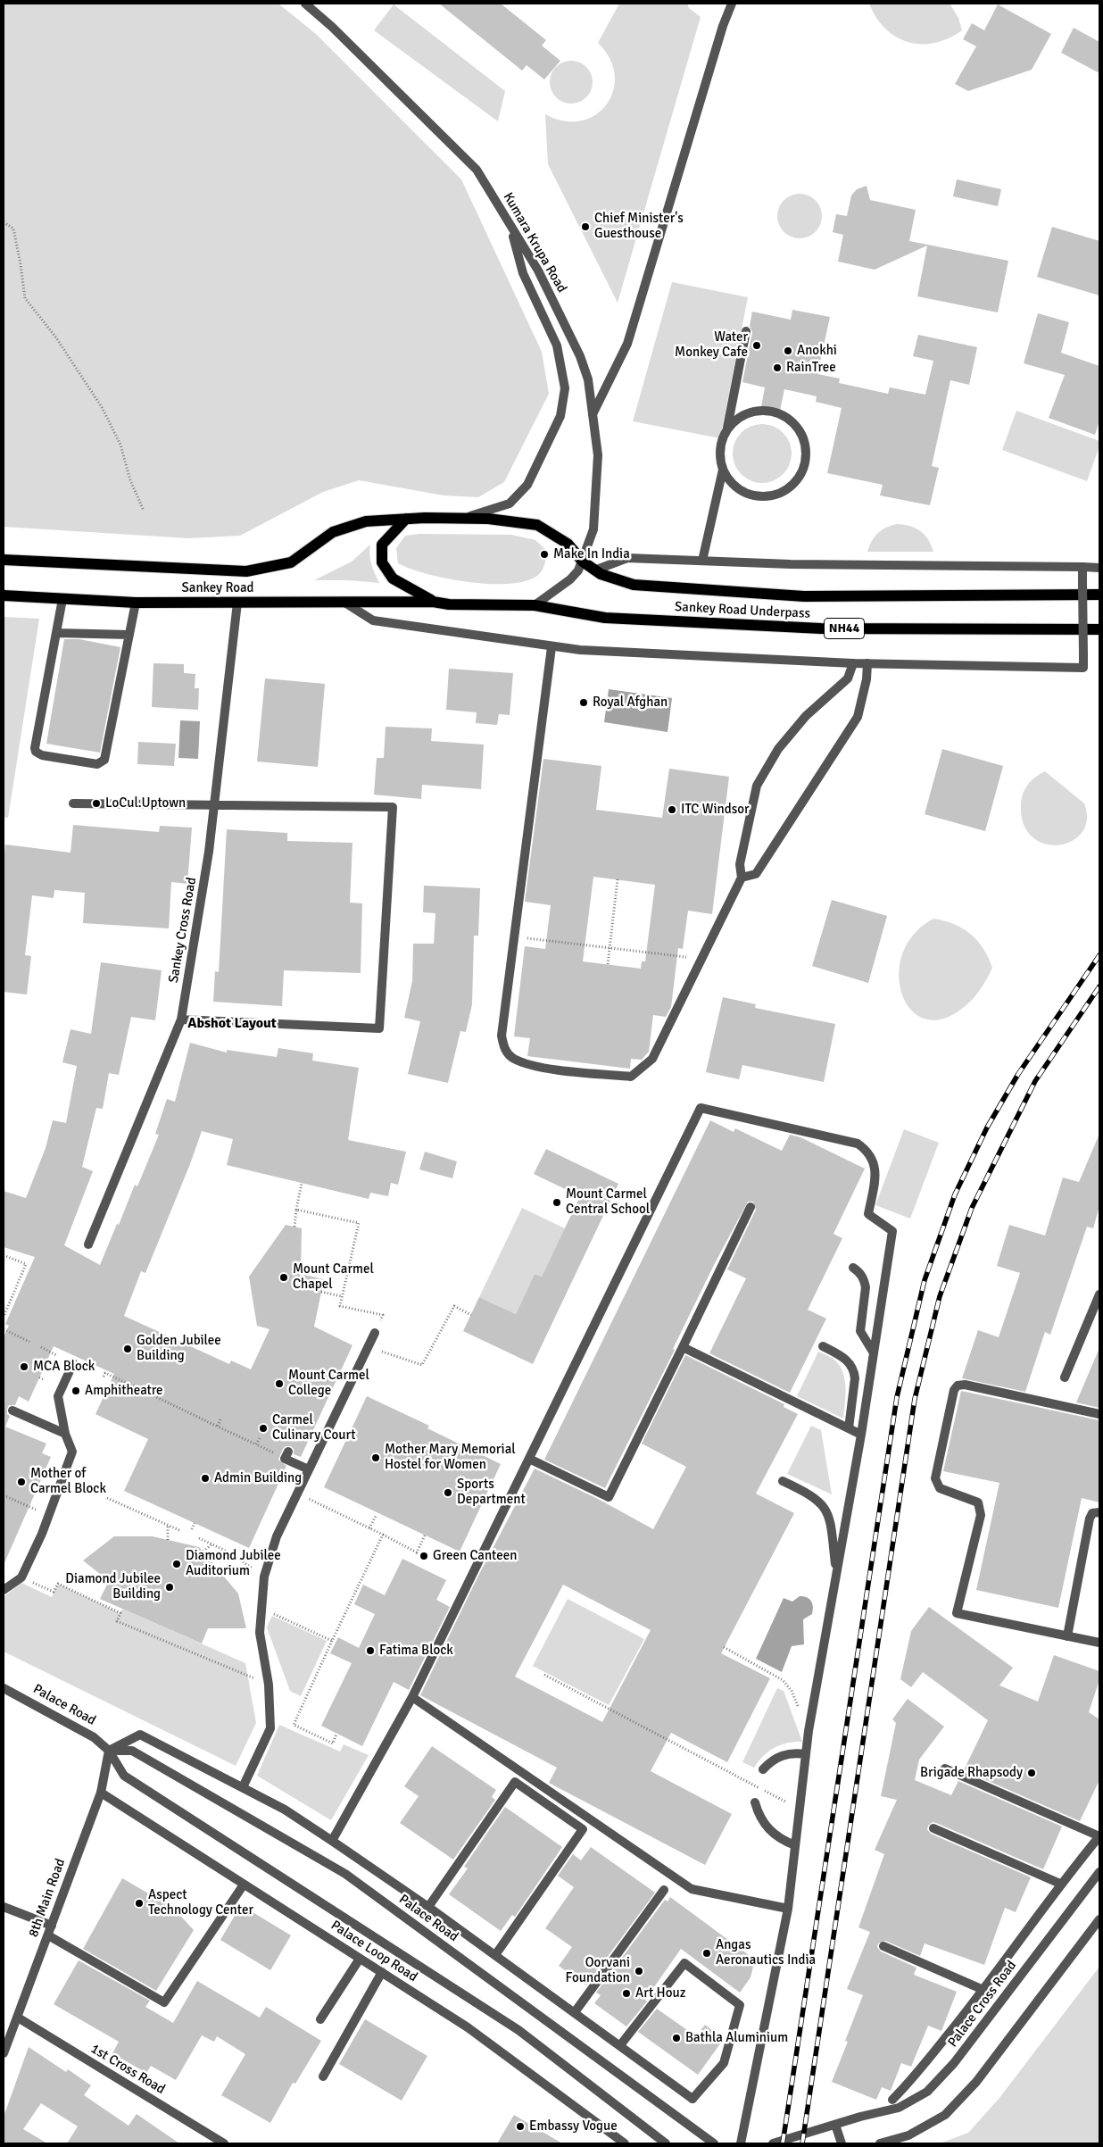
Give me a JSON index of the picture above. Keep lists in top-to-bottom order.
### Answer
{
  "streets": {
    "main road": ["Sankey Road", "Sankey Road Underpass", "NH44"],
    "street": [
      "Kumara Krupa Road",
      "Sankey Cross Road",
      "Palace Road",
      "8th Main Road",
      "Palace Loop Road",
      "Palace Cross Road",
      "1st Cross Road"
    ]
  },
  "crossings": [
    ["Kumara Krupa Road", "Sankey Road"],
    ["Kumara Krupa Road", "Sankey Road Underpass"],
    ["Sankey Road", "Sankey Road Underpass"],
    ["Sankey Road", "Sankey Cross Road"],
    ["Palace Road", "8th Main Road"],
    ["8th Main Road", "Palace Loop Road"],
    ["8th Main Road", "1st Cross Road"]
  ],
  "districts": ["Abshot Layout"],
  "places": [
    "Chief Minister's Guesthouse",
    "Water Monkey Cafe",
    "Anokhi",
    "RainTree",
    "Make In India",
    "Royal Afghan",
    "LoCul.Uptown",
    "ITC Windsor",
    "Mount Carmel Central School",
    "Mount Carmel Chapel",
    "Golden Jubilee Building",
    "MCA Block",
    "Mount Carmel College",
    "Amphitheatre",
    "Carmel Culinary Court",
    "Mother Mary Memorial Hostel for Women",
    "Admin Building",
    "Mother of Carmel Block",
    "Sports Department",
    "Green Canteen",
    "Diamond Jubilee Auditorium",
    "Diamond Jubilee Building",
    "Fatima Block",
    "Brigade Rhapsody",
    "Aspect Technology Center",
    "Angas Aeronautics India",
    "Oorvani Foundation",
    "Art Houz",
    "Bathla Aluminium",
    "Embassy Vogue"
  ]
}
